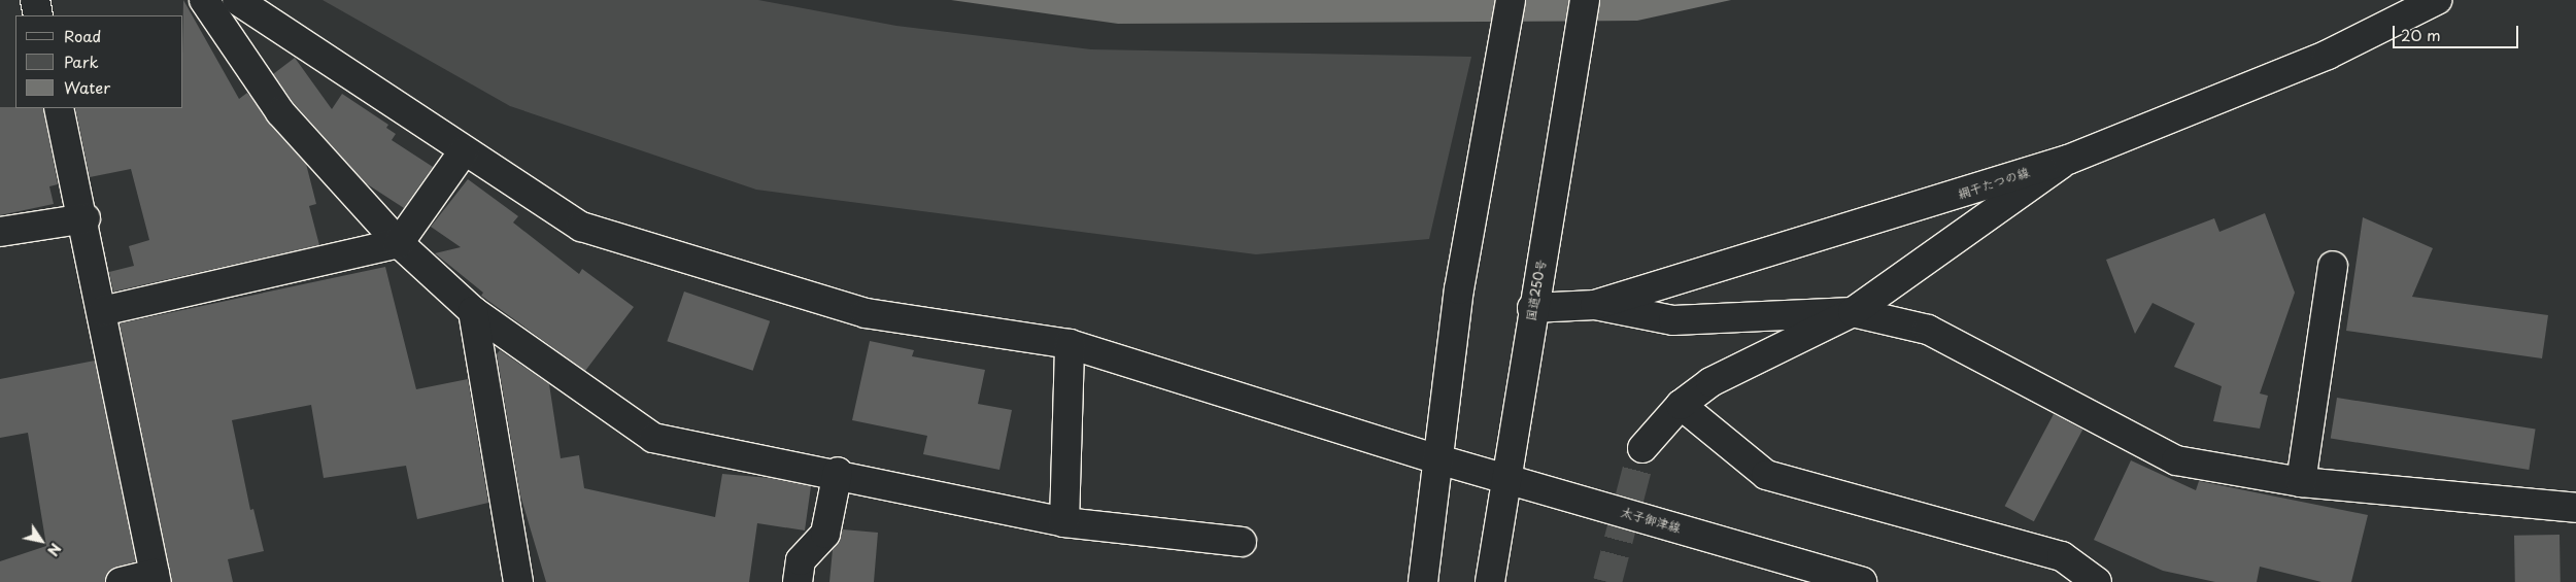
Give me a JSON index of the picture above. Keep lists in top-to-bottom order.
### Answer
{
  "streets": {
    "main road": ["網干たつの線", "国道250号", "太子御津線"]
  },
  "crossings": [
    ["網干たつの線", "国道250号"],
    ["国道250号", "太子御津線"]
  ],
  "legend": ["Road", "Park", "Water"],
  "scale_bar": "20 m",
  "north": "bottom right"
}
